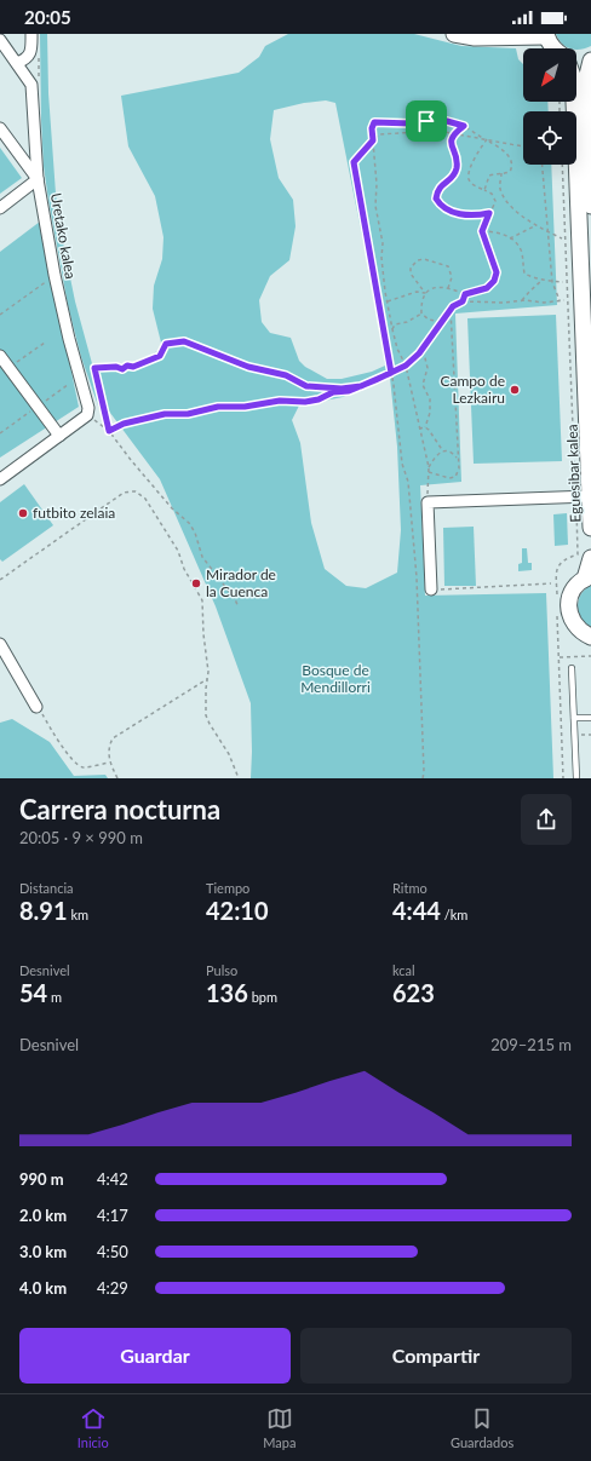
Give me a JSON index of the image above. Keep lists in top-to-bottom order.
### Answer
{
  "streets": {
    "street": ["Uretako kalea", "Eguesibar kalea"]
  },
  "parks": ["Bosque de Mendillorri"],
  "places": ["Campo de Lezkairu", "futbito zelaia", "Mirador de la Cuenca"],
  "north": "bottom left",
  "page": {
    "status": "20:05",
    "heading": ["Carrera nocturna", "20:05 · 9 × 990 m"],
    "stats": [
      ["Distancia", "8.91 km"],
      ["Tiempo", "42:10"],
      ["Ritmo", "4:44 /km"],
      ["Desnivel", "54 m"],
      ["Pulso", "136 bpm"],
      ["kcal", "623"]
    ],
    "chart": ["Desnivel", "209–215 m"],
    "list": [
      {
        "name": "990 m",
        "note": "4:42"
      },
      {
        "name": "2.0 km",
        "note": "4:17"
      },
      {
        "name": "3.0 km",
        "note": "4:50"
      },
      {
        "name": "4.0 km",
        "note": "4:29"
      }
    ],
    "buttons": ["Guardar", "Compartir"],
    "tabs": ["Inicio", "Mapa", "Guardados"]
  }
}
